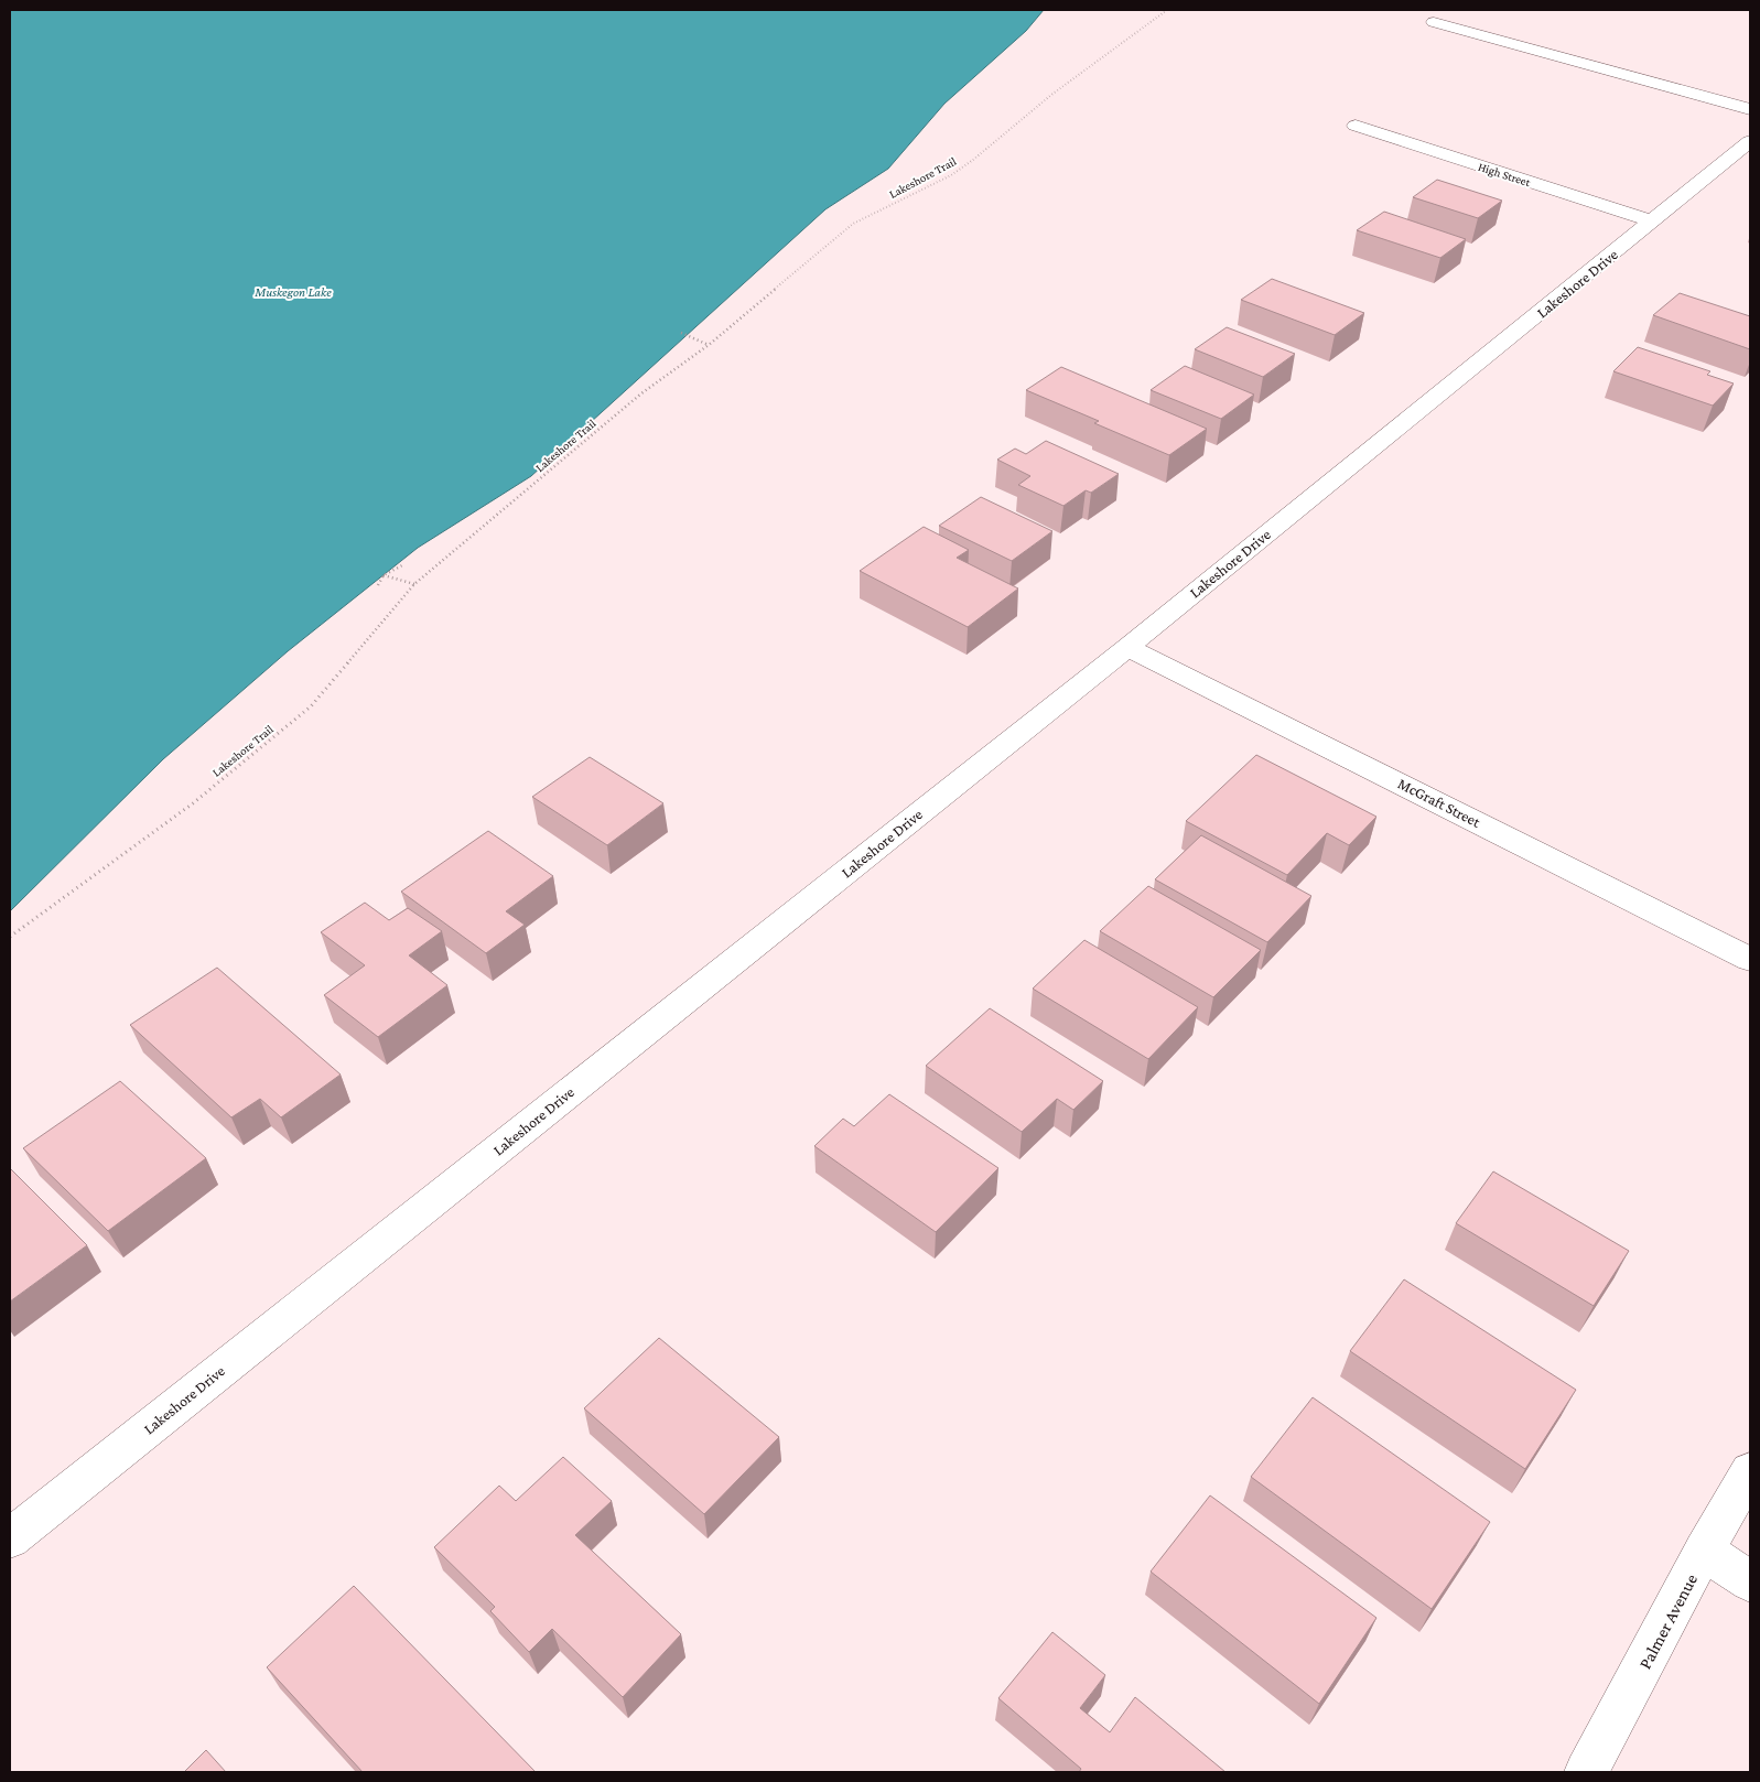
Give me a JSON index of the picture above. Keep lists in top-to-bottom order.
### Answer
{
  "streets": {
    "street": [
      "High Street",
      "Lakeshore Drive",
      "McGraft Street",
      "Palmer Avenue"
    ],
    "path": ["Lakeshore Trail"]
  },
  "crossings": [
    ["High Street", "Lakeshore Drive"],
    ["Lakeshore Drive", "McGraft Street"]
  ],
  "water": ["Muskegon Lake"]
}
